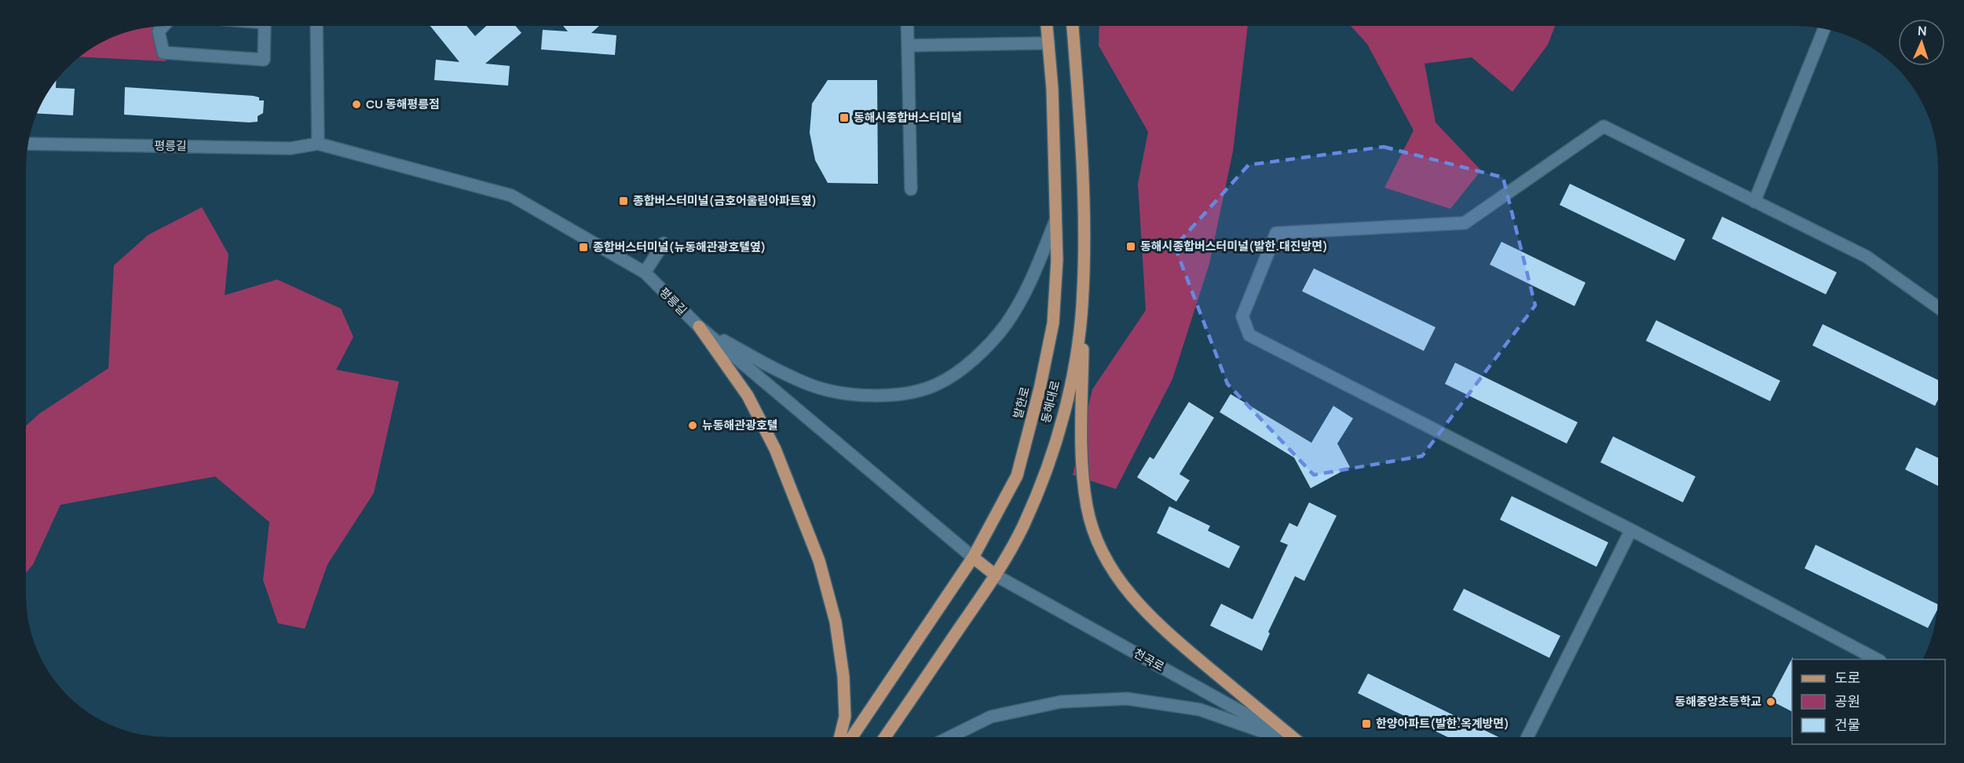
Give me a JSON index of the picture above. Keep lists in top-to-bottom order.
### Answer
{
  "streets": {
    "main road": ["동해대로", "발한로"],
    "street": ["평릉길", "천곡로"]
  },
  "crossings": [
    ["평릉길", "발한로"],
    ["동해대로", "천곡로"]
  ],
  "places": {
    "other": ["CU 동해평릉점", "뉴동해관광호텔", "동해중앙초등학교"],
    "transit": [
      "동해시종합버스터미널",
      "종합버스터미널(금호어울림아파트옆)",
      "동해시종합버스터미널(발한.대진방면)",
      "종합버스터미널(뉴동해관광호텔옆)",
      "한양아파트(발한.옥계방면)"
    ]
  },
  "legend": ["도로", "공원", "건물"],
  "north": "top"
}
